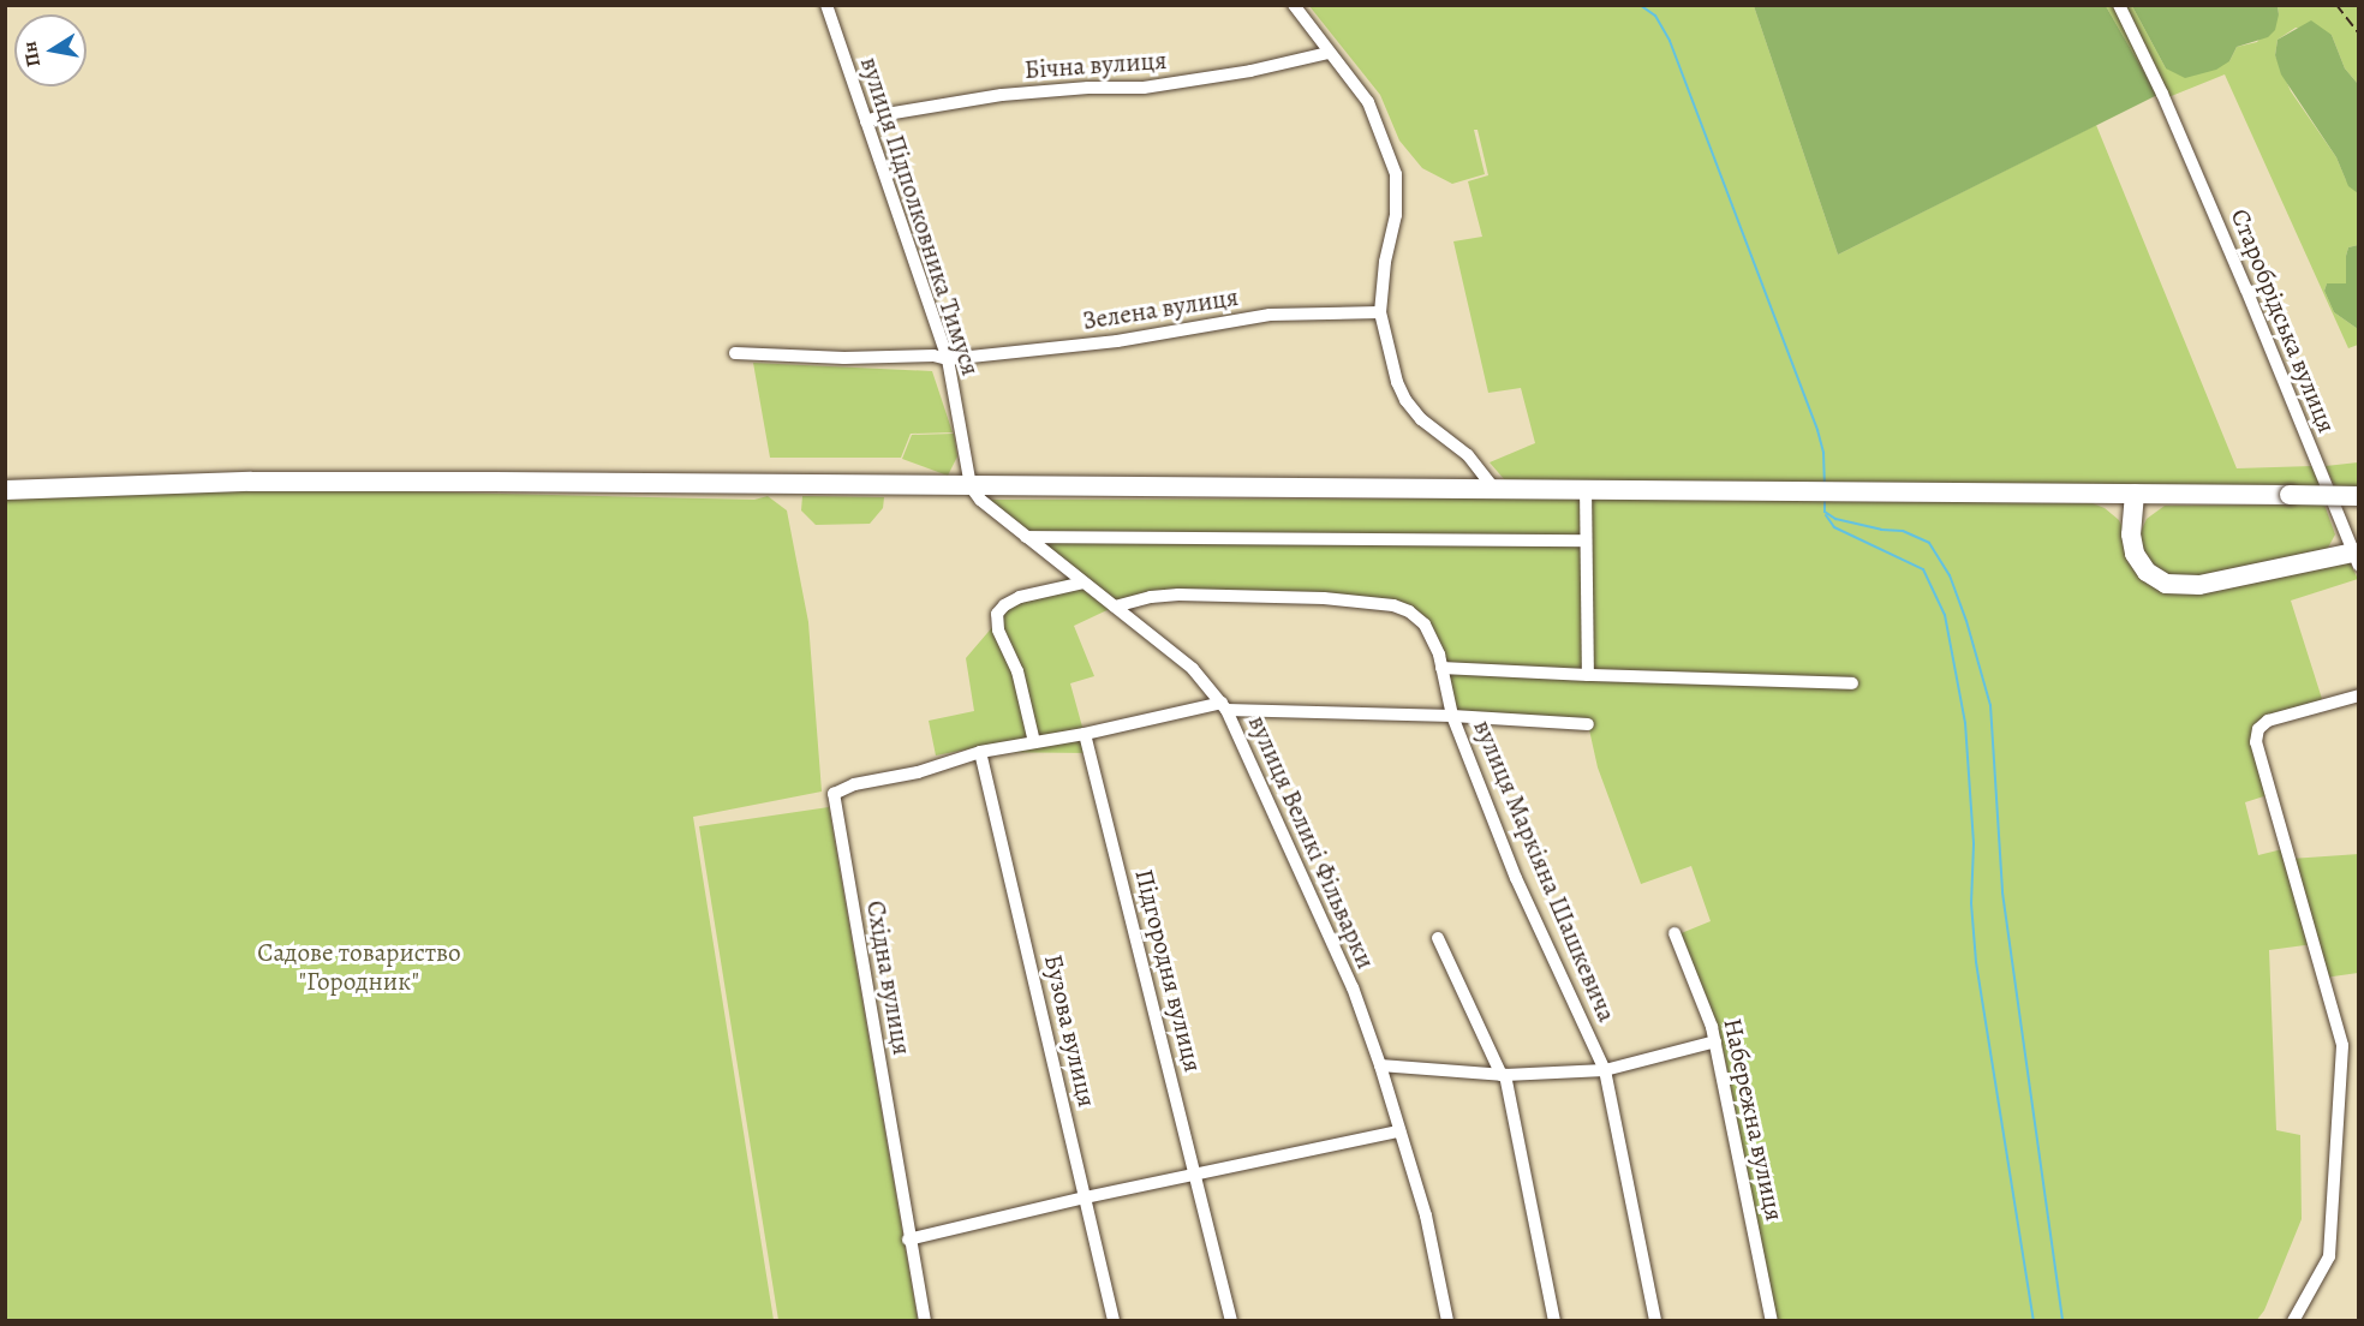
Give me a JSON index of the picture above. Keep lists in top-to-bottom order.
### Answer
{
  "streets": {
    "street": [
      "Бічна вулиця",
      "вулиця Підполковника Тимуся",
      "Зелена вулиця",
      "Старобрідська вулиця",
      "вулиця Великі Фільварки",
      "вулиця Маркіяна Шашкевича",
      "Підгородня вулиця",
      "Східна вулиця",
      "Бузова вулиця",
      "Набережна вулиця"
    ]
  },
  "crossings": [
    ["Бічна вулиця", "вулиця Підполковника Тимуся"],
    ["вулиця Підполковника Тимуся", "Зелена вулиця"],
    ["вулиця Підполковника Тимуся", "вулиця Великі Фільварки"],
    ["вулиця Великі Фільварки", "вулиця Маркіяна Шашкевича"],
    ["Східна вулиця", "Бузова вулиця"]
  ],
  "parks": ["Садове товариство \"Городник\""],
  "north": "left"
}
